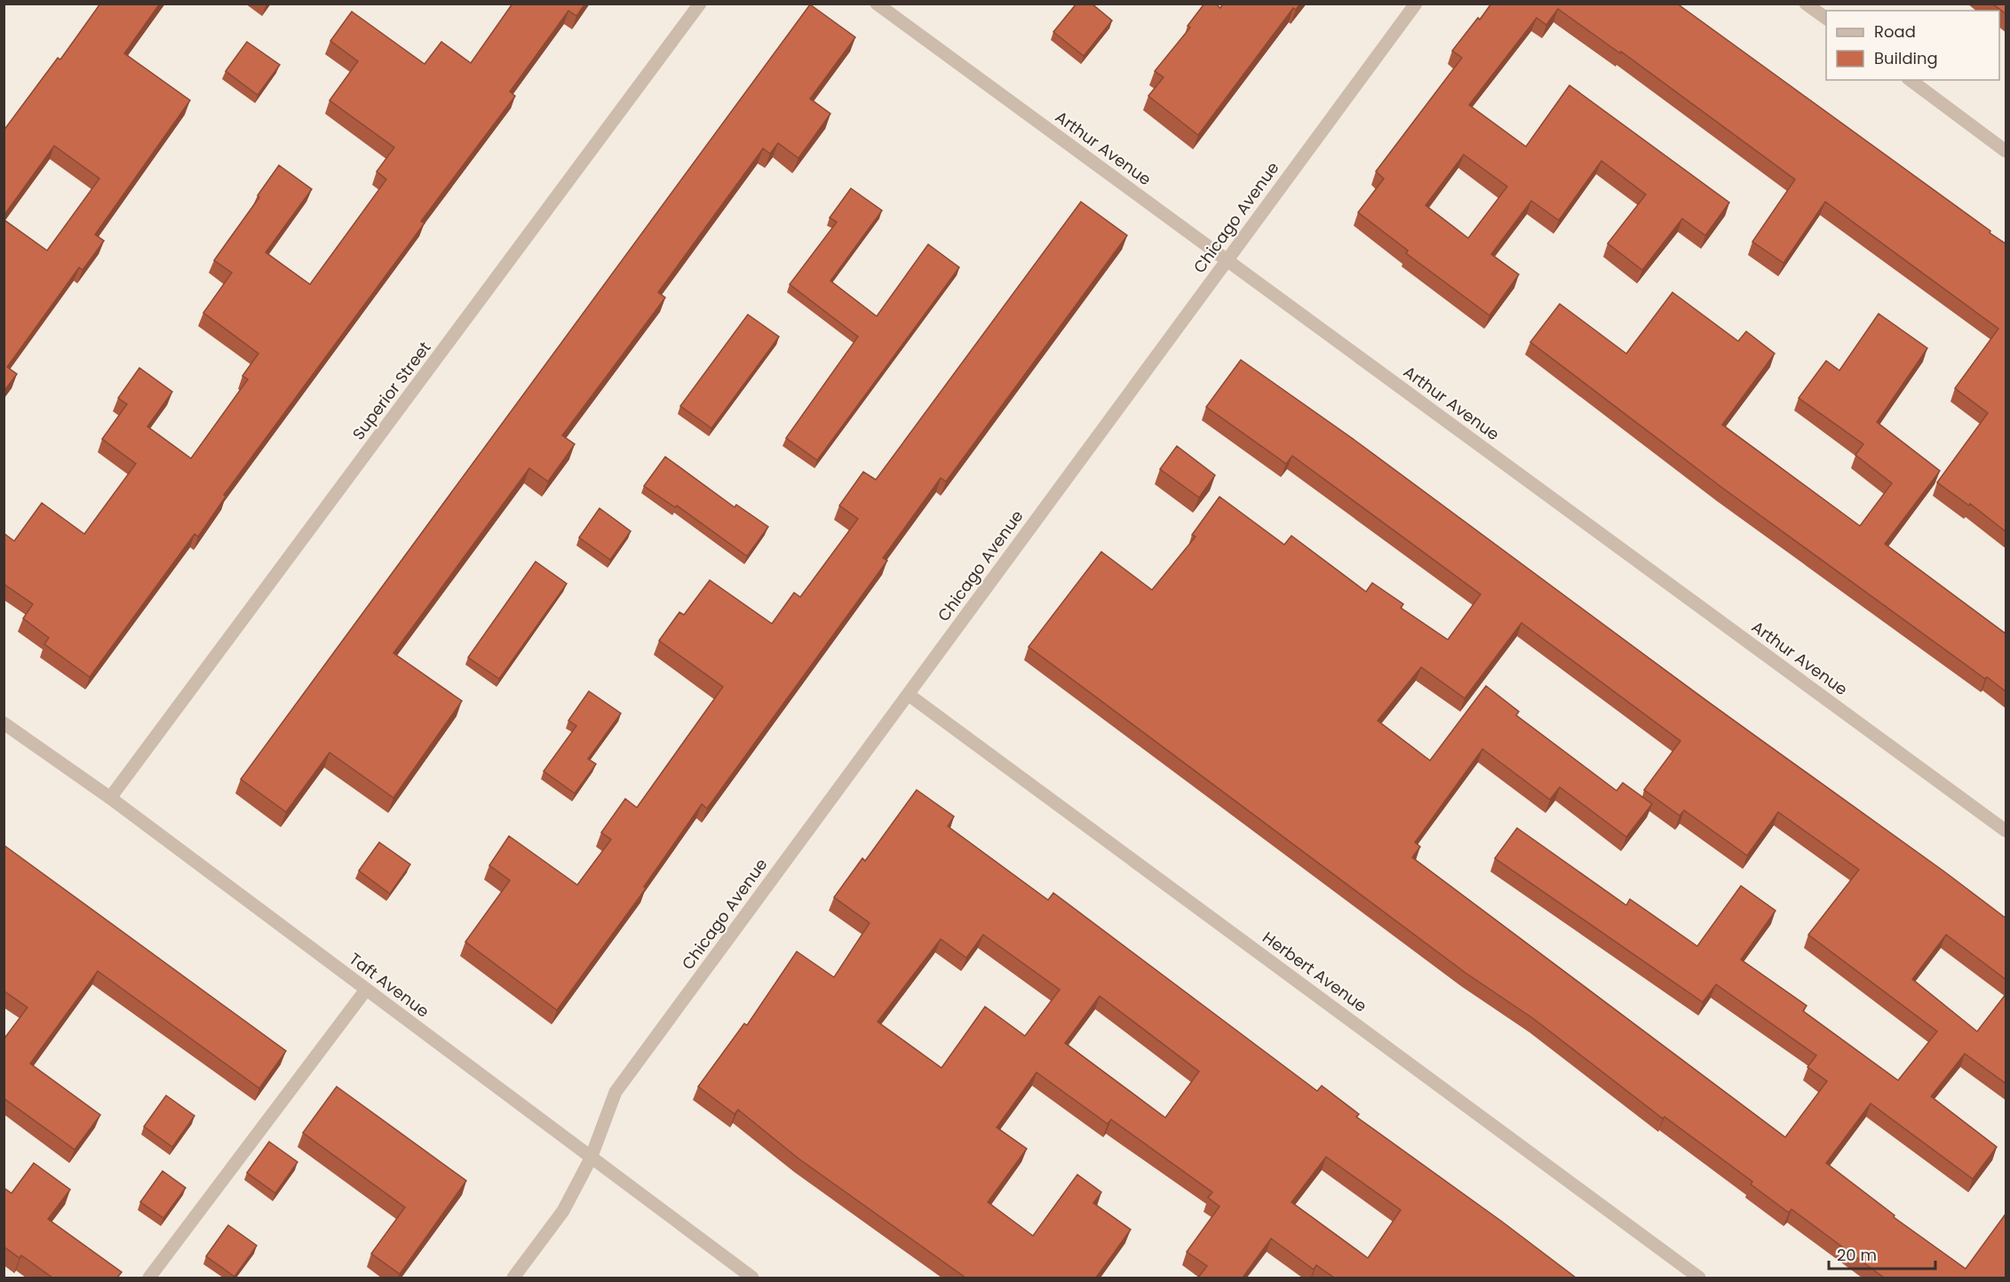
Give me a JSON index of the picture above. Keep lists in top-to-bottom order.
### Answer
{
  "streets": {
    "street": [
      "Arthur Avenue",
      "Chicago Avenue",
      "Superior Street",
      "Herbert Avenue",
      "Taft Avenue"
    ]
  },
  "crossings": [
    ["Arthur Avenue", "Chicago Avenue"],
    ["Chicago Avenue", "Herbert Avenue"],
    ["Chicago Avenue", "Taft Avenue"],
    ["Superior Street", "Taft Avenue"]
  ],
  "legend": ["Road", "Building"],
  "scale_bar": "20 m"
}
